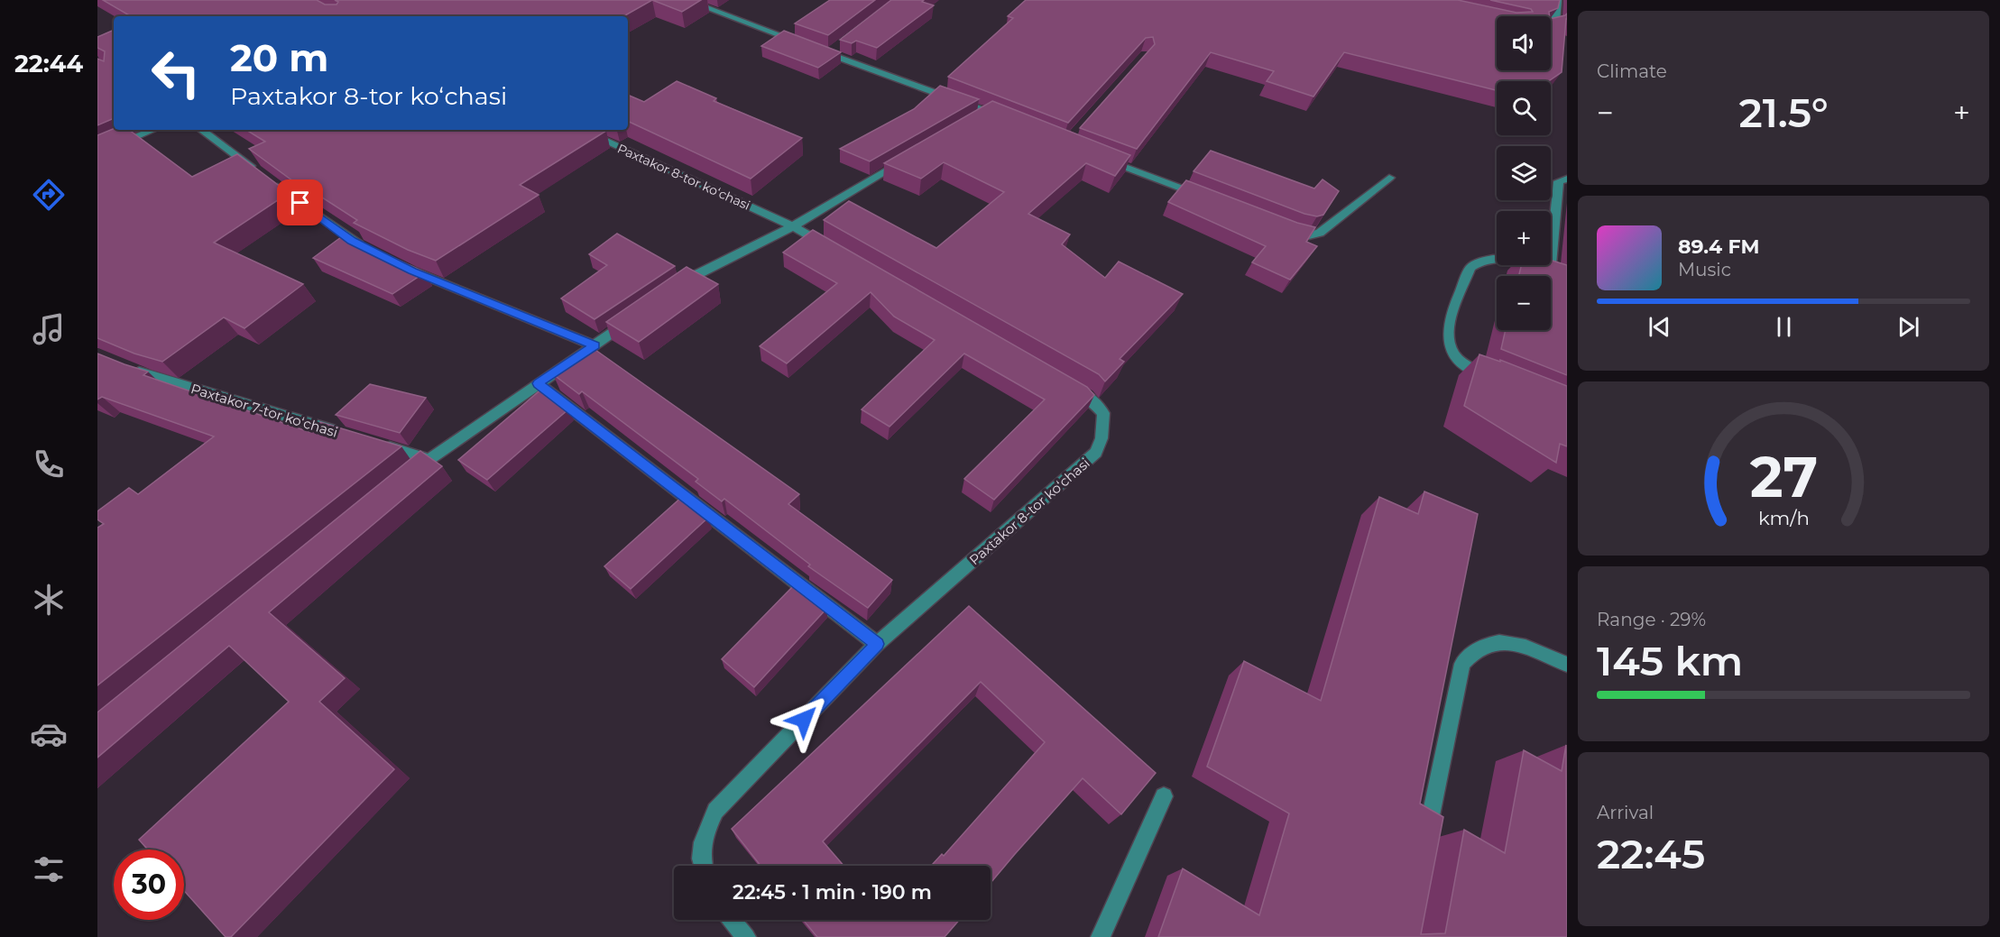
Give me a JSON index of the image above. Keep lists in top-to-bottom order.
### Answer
{
  "streets": {
    "street": ["Paxtakor 8-tor koʻchasi", "Paxtakor 7-tor koʻchasi"]
  },
  "page": {
    "tabs": "22:44",
    "tile": [
      "Climate",
      ["Range · 29%", "145 km"],
      ["Arrival", "22:45"]
    ],
    "map_buttons": ["+", "−"],
    "turn": ["20 m", "Paxtakor 8-tor koʻchasi"],
    "heat": ["−", "21.5°", "+"],
    "song": ["89.4 FM", "Music"],
    "limit": "30",
    "trip": "22:45 · 1 min · 190 m",
    "gauge": ["27", "km/h"]
  }
}
